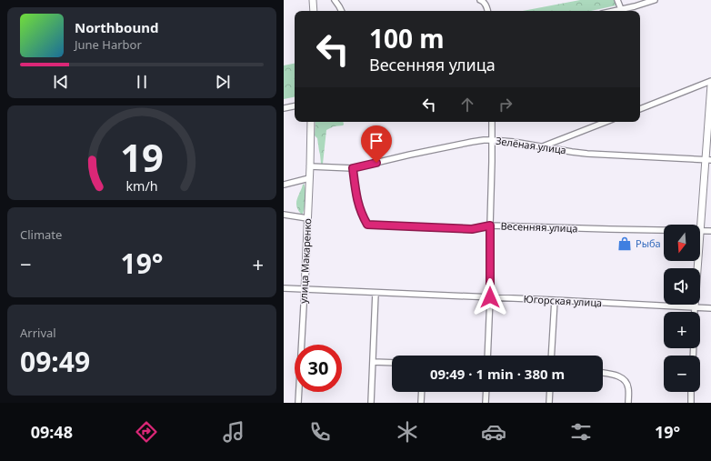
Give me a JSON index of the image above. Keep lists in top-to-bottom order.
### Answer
{
  "streets": {
    "street": [
      "Зелёная улица",
      "Весенняя улица",
      "улица Макаренко",
      "Югорская улица"
    ]
  },
  "crossings": [
    ["Зелёная улица", "Весенняя улица"],
    ["Зелёная улица", "улица Макаренко"],
    ["улица Макаренко", "Югорская улица"]
  ],
  "places": {
    "shop": ["Рыба"]
  },
  "north": "bottom",
  "page": {
    "turn": ["100 m", "Весенняя улица"],
    "song": ["Northbound", "June Harbor"],
    "tile": [
      "Climate",
      ["Arrival", "09:49"]
    ],
    "map_buttons": ["+", "−"],
    "heat": ["−", "19°", "+"],
    "limit": "30",
    "trip": "09:49 · 1 min · 380 m",
    "tabs": ["09:48", "19°"],
    "gauge": ["19", "km/h"]
  }
}
